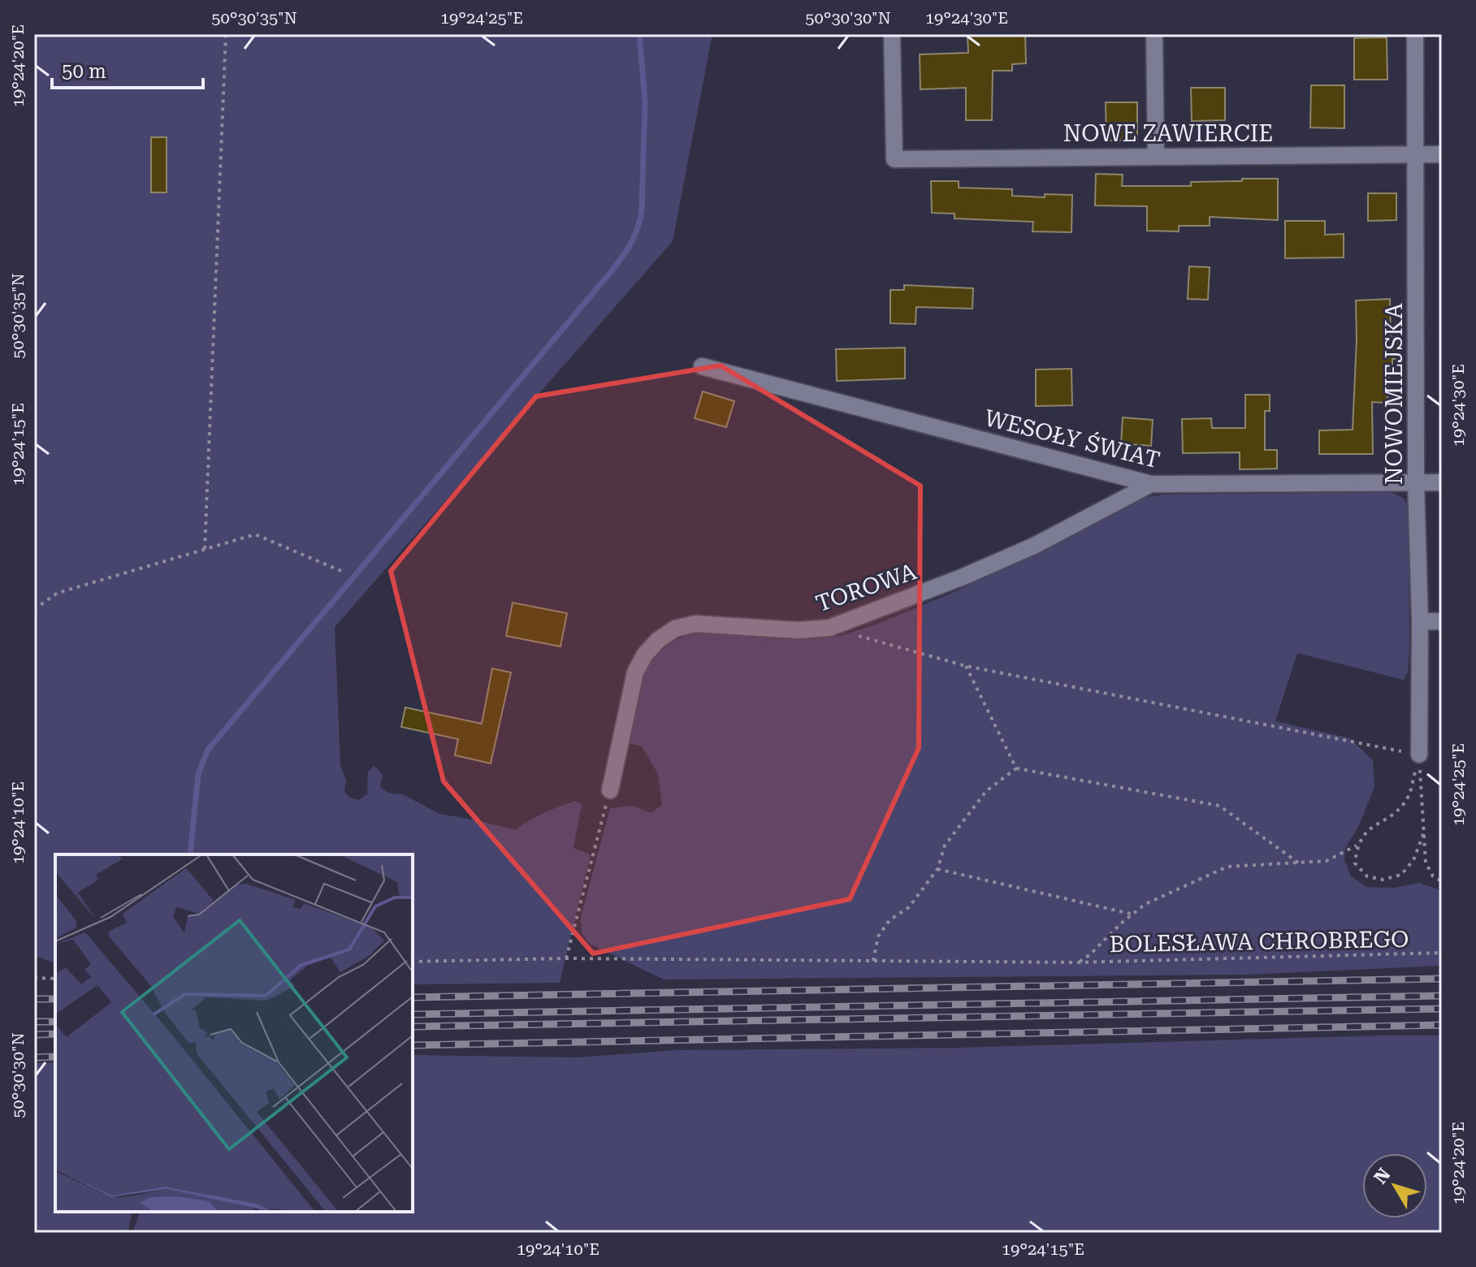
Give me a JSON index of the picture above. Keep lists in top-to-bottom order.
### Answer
{
  "streets": {
    "street": [
      "NOWE ZAWIERCIE",
      "NOWOMIEJSKA",
      "WESOŁY ŚWIAT",
      "TOROWA"
    ],
    "path": ["BOLESŁAWA CHROBREGO"]
  },
  "crossings": [
    ["NOWE ZAWIERCIE", "NOWOMIEJSKA"],
    ["NOWOMIEJSKA", "WESOŁY ŚWIAT"],
    ["WESOŁY ŚWIAT", "TOROWA"]
  ],
  "scale_bar": "50 m",
  "north": "top left",
  "coordinates": [
    "50°30'35\"N",
    "19°24'25\"E",
    "50°30'30\"N",
    "19°24'30\"E",
    "19°24'20\"E",
    "19°24'15\"E",
    "19°24'10\"E"
  ]
}
